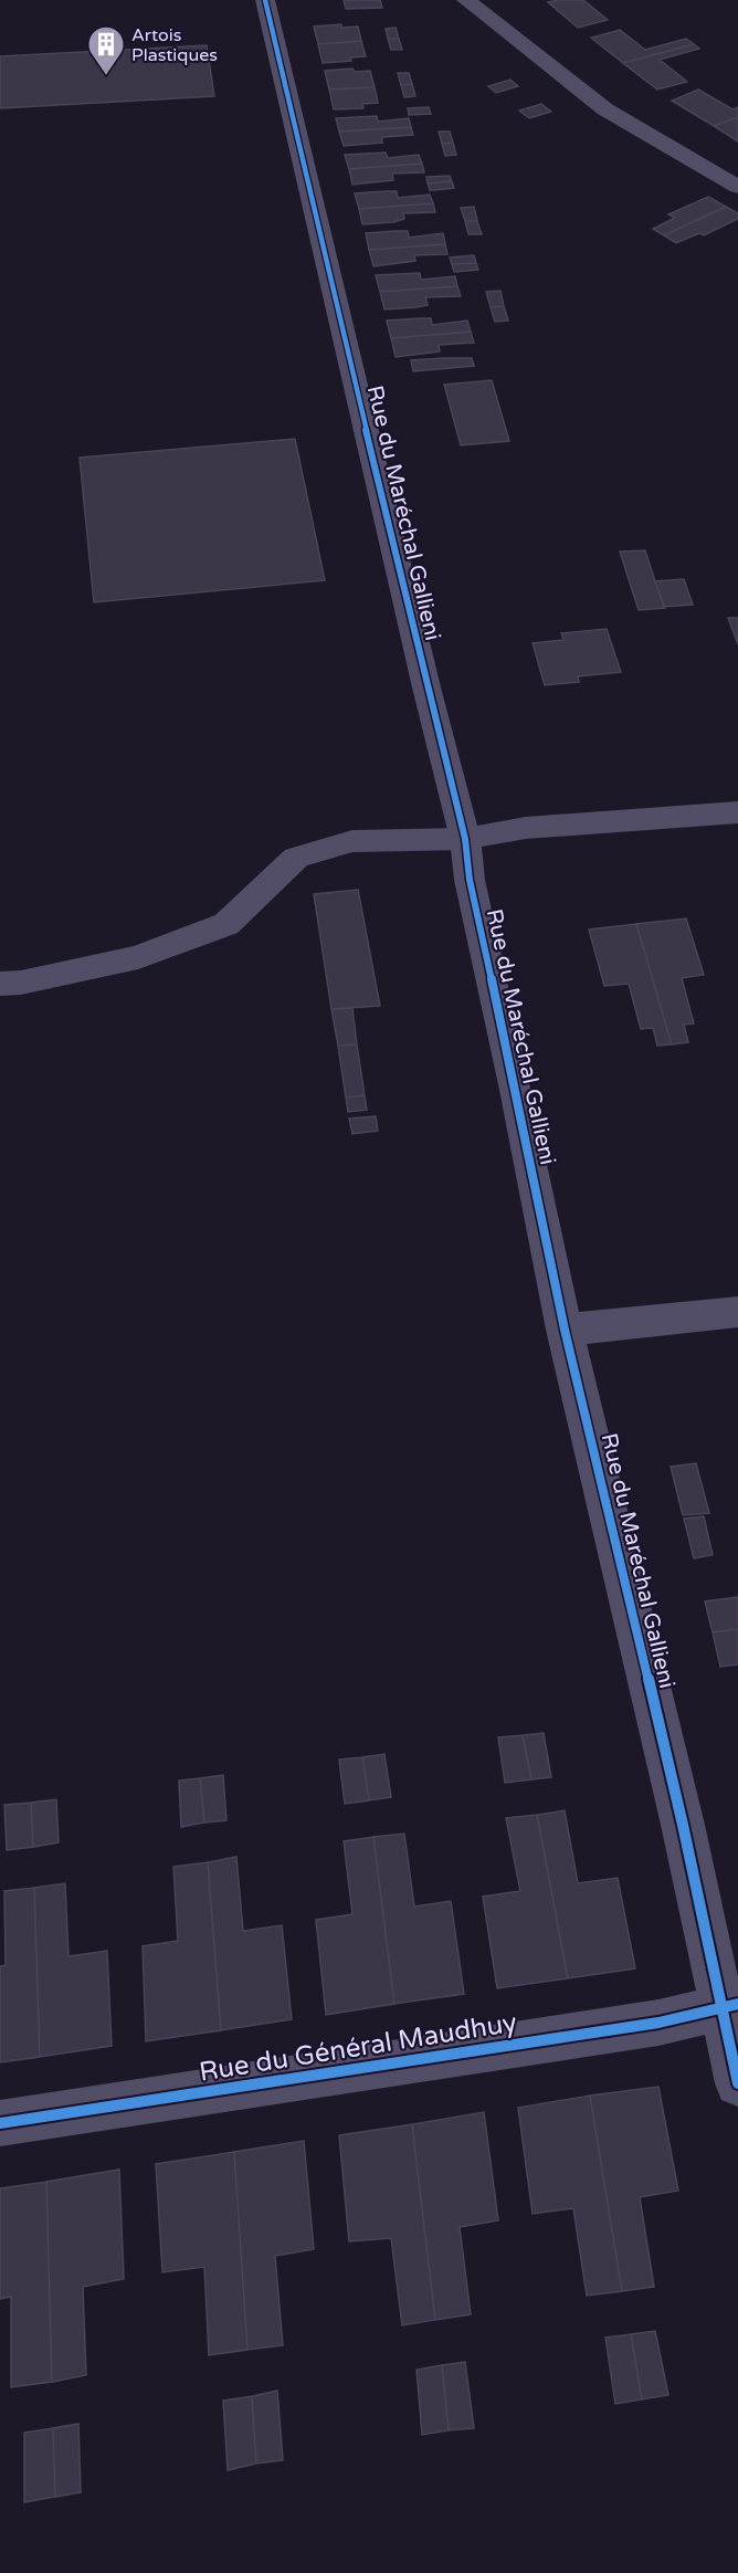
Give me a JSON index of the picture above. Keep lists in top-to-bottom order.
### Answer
{
  "streets": {
    "street": ["Rue du Maréchal Gallieni", "Rue du Général Maudhuy"]
  },
  "crossings": [
    ["Rue du Maréchal Gallieni", "Rue du Général Maudhuy"]
  ],
  "places": {
    "building": ["Artois Plastiques"]
  }
}
